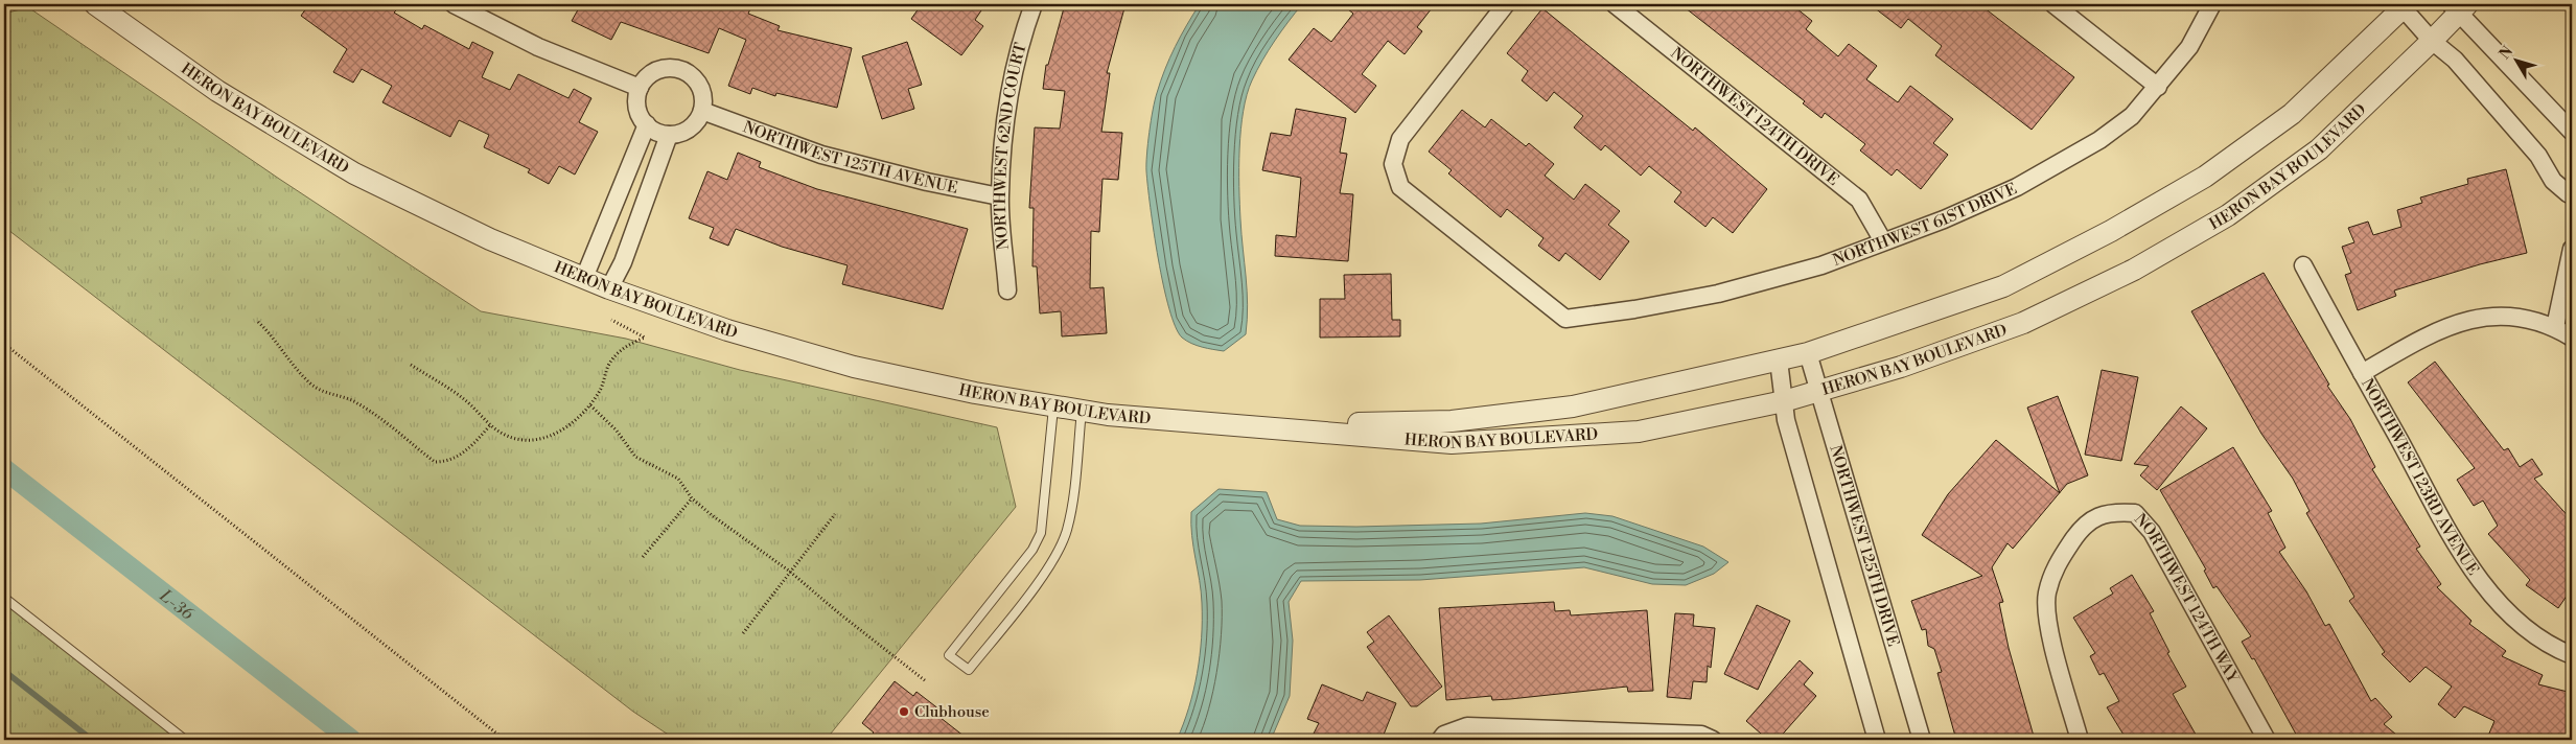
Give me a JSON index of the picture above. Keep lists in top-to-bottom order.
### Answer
{
  "streets": {
    "street": [
      "NORTHWEST 124TH DRIVE",
      "HERON BAY BOULEVARD",
      "NORTHWEST 62ND COURT",
      "NORTHWEST 125TH AVENUE",
      "NORTHWEST 61ST DRIVE",
      "NORTHWEST 123RD AVENUE",
      "NORTHWEST 125TH DRIVE",
      "NORTHWEST 124TH WAY"
    ]
  },
  "crossings": [
    ["NORTHWEST 124TH DRIVE", "NORTHWEST 61ST DRIVE"],
    ["HERON BAY BOULEVARD", "NORTHWEST 125TH DRIVE"],
    ["NORTHWEST 62ND COURT", "NORTHWEST 125TH AVENUE"]
  ],
  "water": ["L-36"],
  "places": ["Clubhouse"],
  "north": "top left"
}
